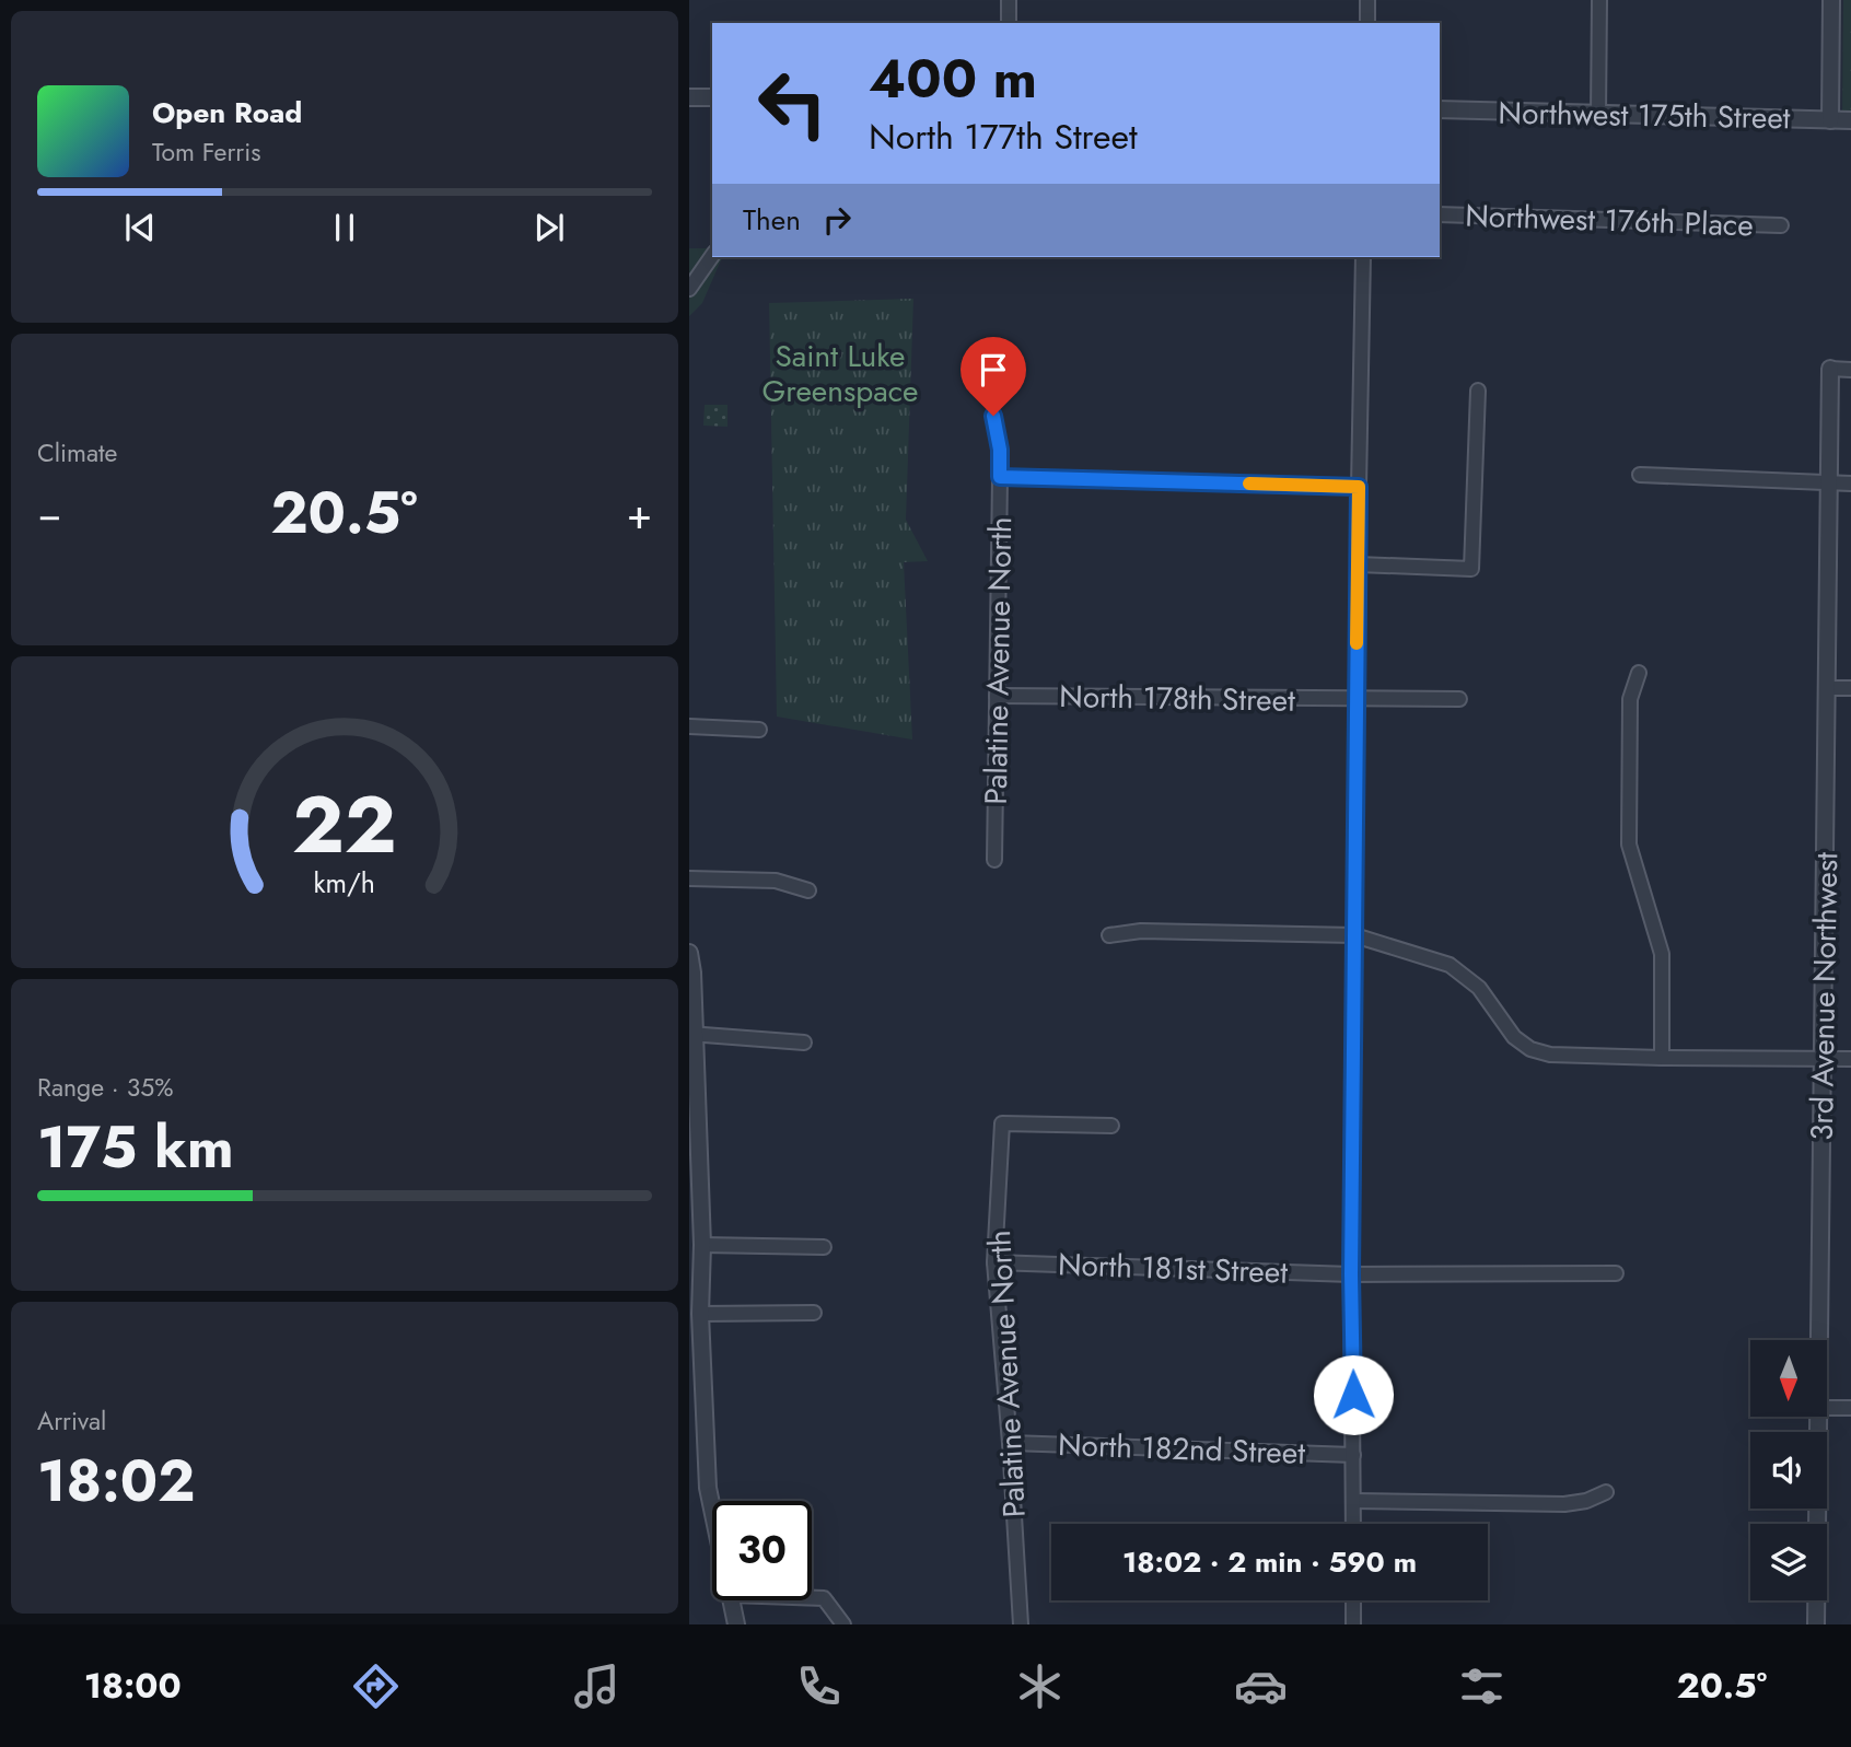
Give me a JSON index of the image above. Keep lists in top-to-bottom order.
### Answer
{
  "streets": {
    "street": [
      "Northwest 175th Street",
      "Northwest 176th Place",
      "Palatine Avenue North",
      "North 178th Street",
      "3rd Avenue Northwest",
      "North 181st Street",
      "North 182nd Street"
    ]
  },
  "crossings": [
    ["Palatine Avenue North", "North 178th Street"],
    ["Palatine Avenue North", "North 181st Street"],
    ["Palatine Avenue North", "North 182nd Street"]
  ],
  "parks": ["Saint Luke Greenspace"],
  "north": "bottom",
  "page": {
    "turn": ["400 m", "North 177th Street"],
    "song": ["Open Road", "Tom Ferris"],
    "then": "Then",
    "tile": [
      "Climate",
      ["Range · 35%", "175 km"],
      ["Arrival", "18:02"]
    ],
    "heat": ["−", "20.5°", "+"],
    "limit": "30",
    "trip": "18:02 · 2 min · 590 m",
    "tabs": ["18:00", "20.5°"],
    "gauge": ["22", "km/h"]
  }
}
